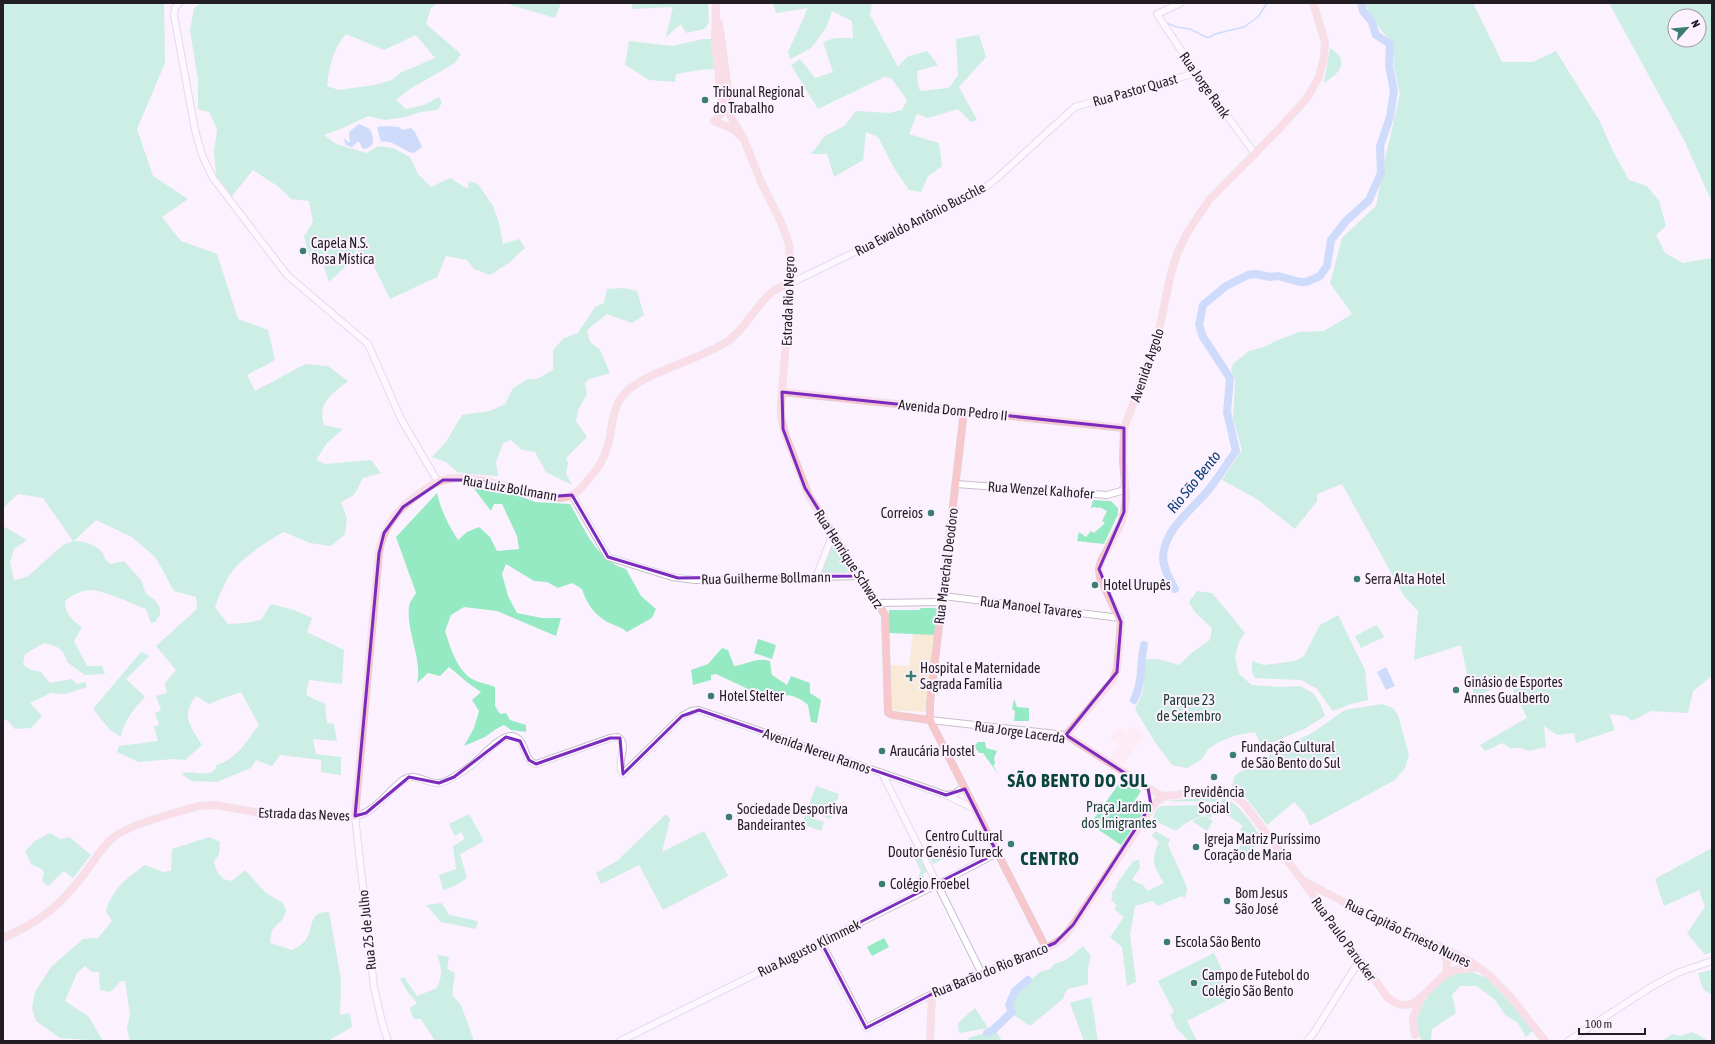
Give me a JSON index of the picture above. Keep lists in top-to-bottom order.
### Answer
{
  "streets": {
    "main road": [
      "Estrada Rio Negro",
      "Avenida Argolo",
      "Avenida Dom Pedro II",
      "Rua Luiz Bollmann",
      "Rua Henrique Schwarz",
      "Rua Marechal Deodoro",
      "Rua Jorge Lacerda",
      "Estrada das Neves",
      "Rua Capitão Ernesto Nunes",
      "Rua Paulo Parucker",
      "Rua Barão do Rio Branco"
    ],
    "street": [
      "Rua Jorge Rank",
      "Rua Pastor Quast",
      "Rua Ewaldo Antônio Buschle",
      "Rua Wenzel Kalhofer",
      "Rua Guilherme Bollmann",
      "Rua Manoel Tavares",
      "Avenida Nereu Ramos",
      "Rua 25 de Julho",
      "Rua Augusto Klimmek"
    ]
  },
  "crossings": [
    ["Rua Jorge Rank", "Rua Pastor Quast"],
    ["Rua Jorge Rank", "Avenida Argolo"],
    ["Rua Pastor Quast", "Rua Ewaldo Antônio Buschle"],
    ["Rua Ewaldo Antônio Buschle", "Estrada Rio Negro"],
    ["Rua Ewaldo Antônio Buschle", "Rua Luiz Bollmann"],
    ["Estrada Rio Negro", "Avenida Dom Pedro II"],
    ["Estrada Rio Negro", "Rua Luiz Bollmann"],
    ["Estrada Rio Negro", "Rua Henrique Schwarz"],
    ["Avenida Argolo", "Avenida Dom Pedro II"],
    ["Avenida Argolo", "Rua Wenzel Kalhofer"],
    ["Avenida Argolo", "Rua Manoel Tavares"],
    ["Avenida Argolo", "Rua Jorge Lacerda"],
    ["Avenida Dom Pedro II", "Rua Henrique Schwarz"],
    ["Avenida Dom Pedro II", "Rua Marechal Deodoro"],
    ["Rua Luiz Bollmann", "Rua Guilherme Bollmann"],
    ["Rua Luiz Bollmann", "Estrada das Neves"],
    ["Rua Luiz Bollmann", "Rua 25 de Julho"],
    ["Rua Wenzel Kalhofer", "Rua Marechal Deodoro"],
    ["Rua Henrique Schwarz", "Rua Marechal Deodoro"],
    ["Rua Henrique Schwarz", "Rua Guilherme Bollmann"],
    ["Rua Henrique Schwarz", "Rua Manoel Tavares"],
    ["Rua Henrique Schwarz", "Rua Jorge Lacerda"],
    ["Rua Marechal Deodoro", "Rua Manoel Tavares"],
    ["Rua Marechal Deodoro", "Rua Jorge Lacerda"],
    ["Rua Jorge Lacerda", "Rua Capitão Ernesto Nunes"],
    ["Rua Jorge Lacerda", "Rua Barão do Rio Branco"],
    ["Avenida Nereu Ramos", "Estrada das Neves"],
    ["Estrada das Neves", "Rua 25 de Julho"],
    ["Rua Capitão Ernesto Nunes", "Rua Paulo Parucker"],
    ["Rua Capitão Ernesto Nunes", "Rua Barão do Rio Branco"],
    ["Rua Augusto Klimmek", "Rua Barão do Rio Branco"]
  ],
  "districts": ["SÃO BENTO DO SUL", "CENTRO"],
  "water": ["Rio São Bento"],
  "parks": ["Parque 23 de Setembro", "Praça Jardim dos Imigrantes"],
  "places": {
    "other": [
      "Tribunal Regional do Trabalho",
      "Capela N.S. Rosa Mística",
      "Correios",
      "Serra Alta Hotel",
      "Hotel Urupês",
      "Ginásio de Esportes Annes Gualberto",
      "Hotel Stelter",
      "Araucária Hostel",
      "Fundação Cultural de São Bento do Sul",
      "Previdência Social",
      "Sociedade Desportiva Bandeirantes",
      "Centro Cultural Doutor Genésio Tureck",
      "Igreja Matriz Puríssimo Coração de Maria",
      "Colégio Froebel",
      "Bom Jesus São José",
      "Escola São Bento",
      "Campo de Futebol do Colégio São Bento"
    ],
    "health": ["Hospital e Maternidade Sagrada Família"]
  },
  "scale_bar": "100 m",
  "north": "top right"
}
